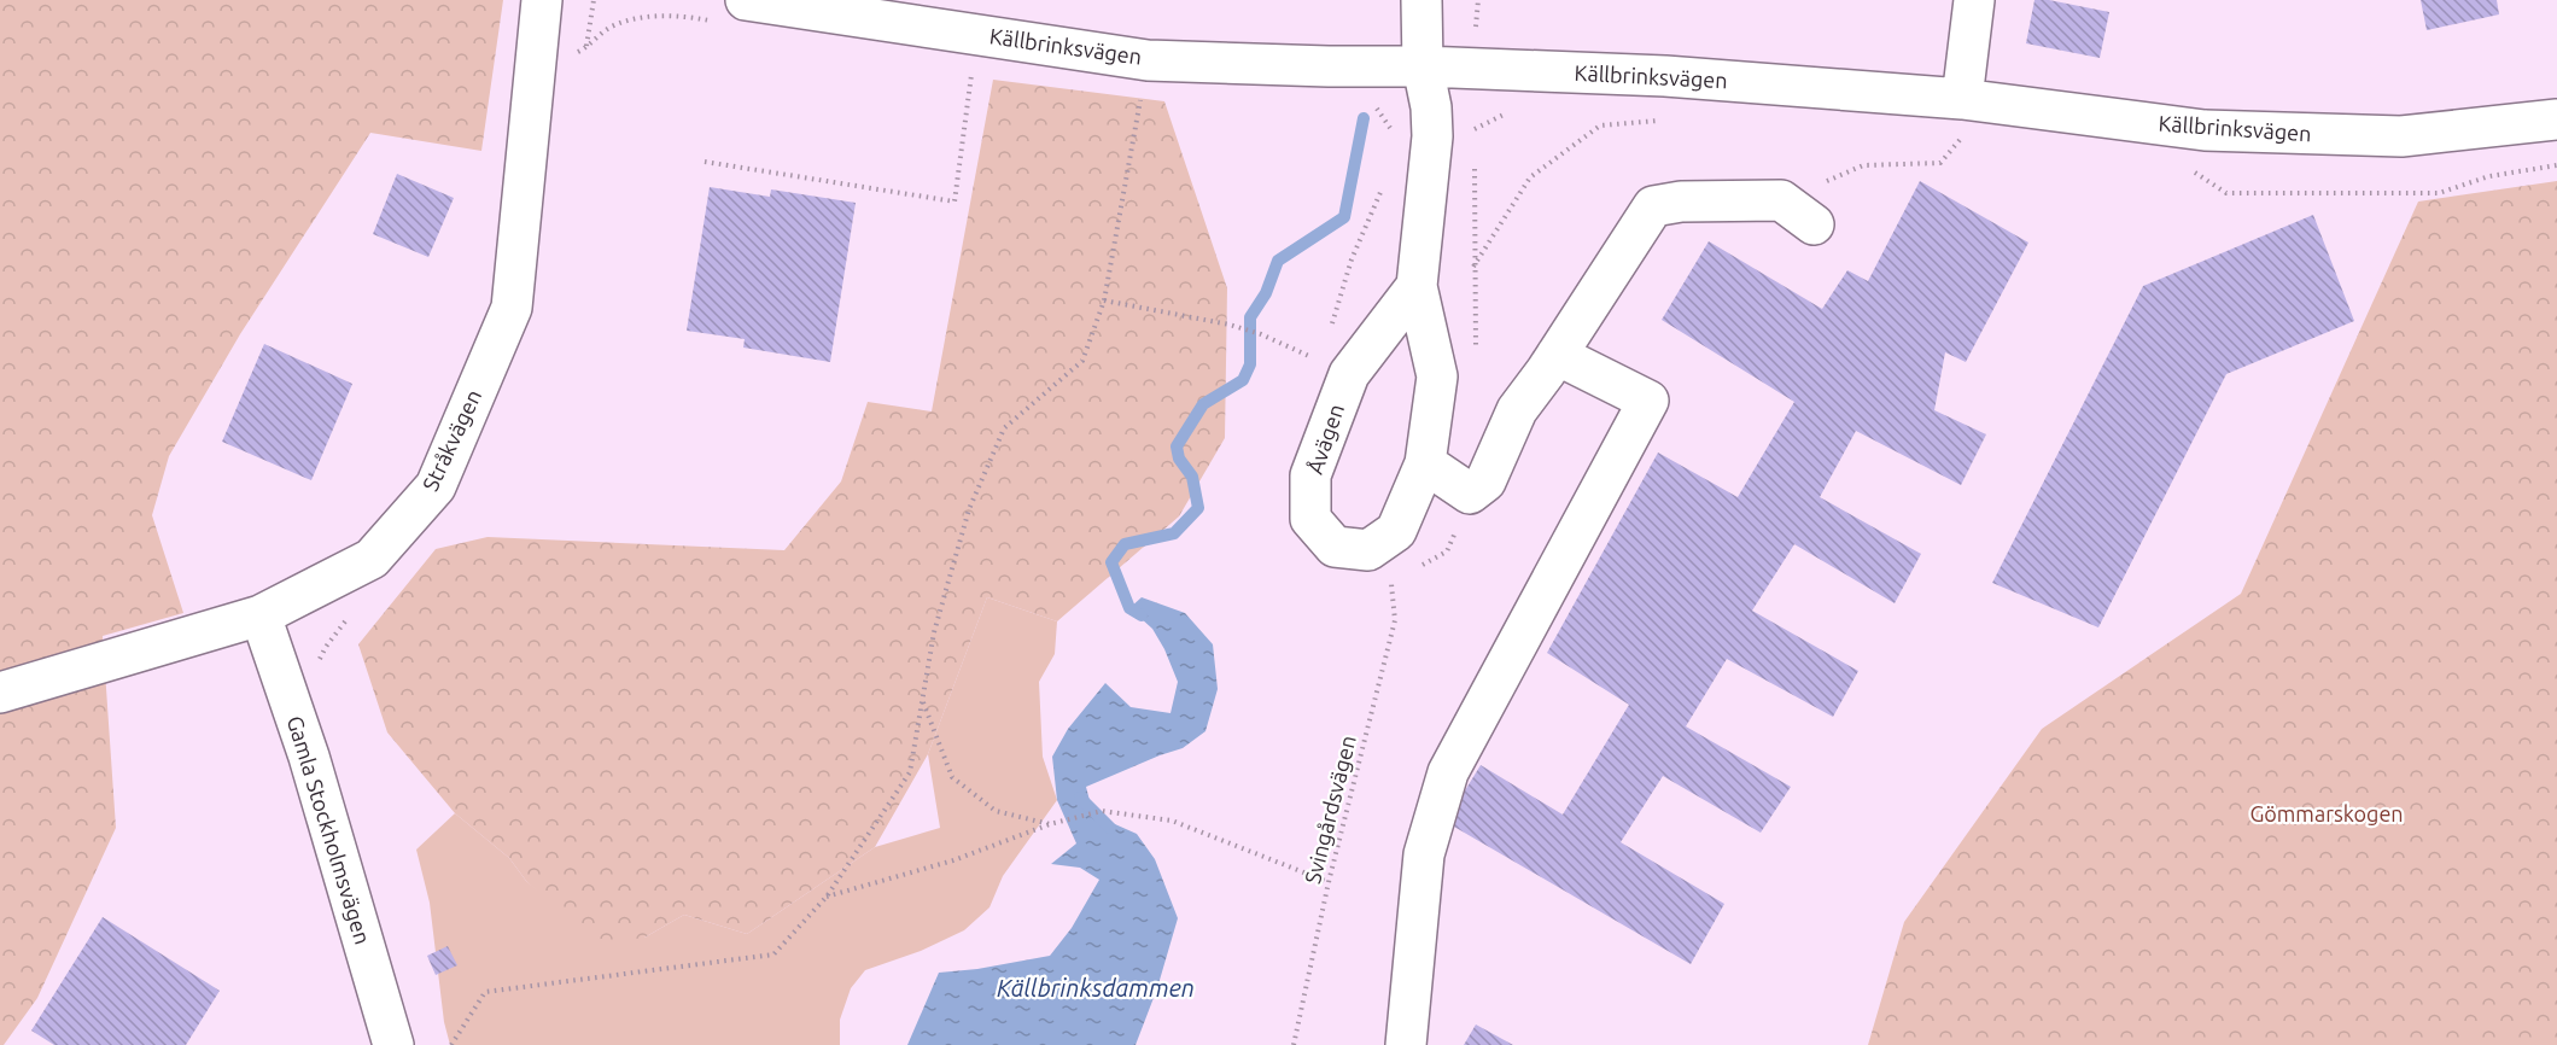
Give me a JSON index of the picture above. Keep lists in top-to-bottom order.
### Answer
{
  "streets": {
    "street": [
      "Källbrinksvägen",
      "Åvägen",
      "Stråkvägen",
      "Gamla Stockholmsvägen"
    ],
    "path": ["Svingårdsvägen"]
  },
  "crossings": [
    ["Källbrinksvägen", "Åvägen"],
    ["Stråkvägen", "Gamla Stockholmsvägen"]
  ],
  "water": ["Källbrinksdammen"],
  "parks": ["Gömmarskogen"]
}
